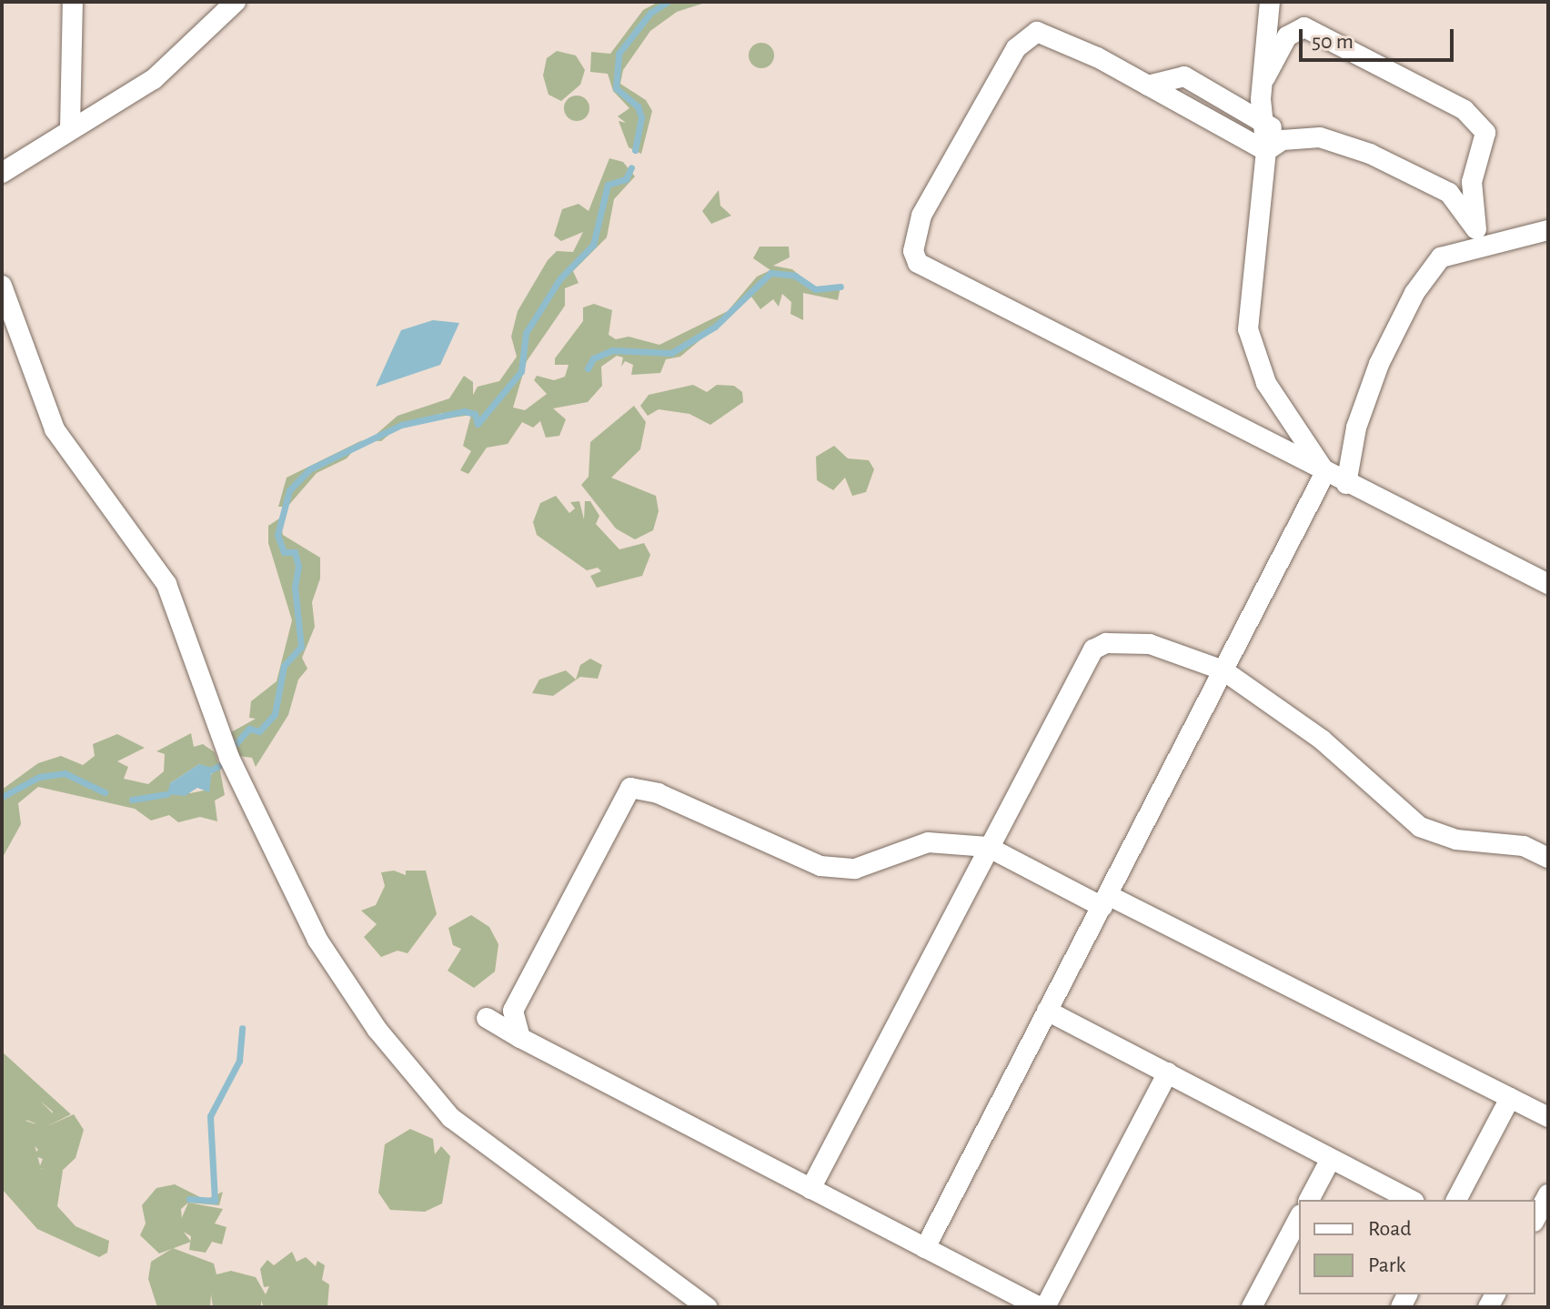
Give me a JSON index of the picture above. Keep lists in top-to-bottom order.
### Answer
{
  "legend": ["Road", "Park"],
  "scale_bar": "50 m"
}
